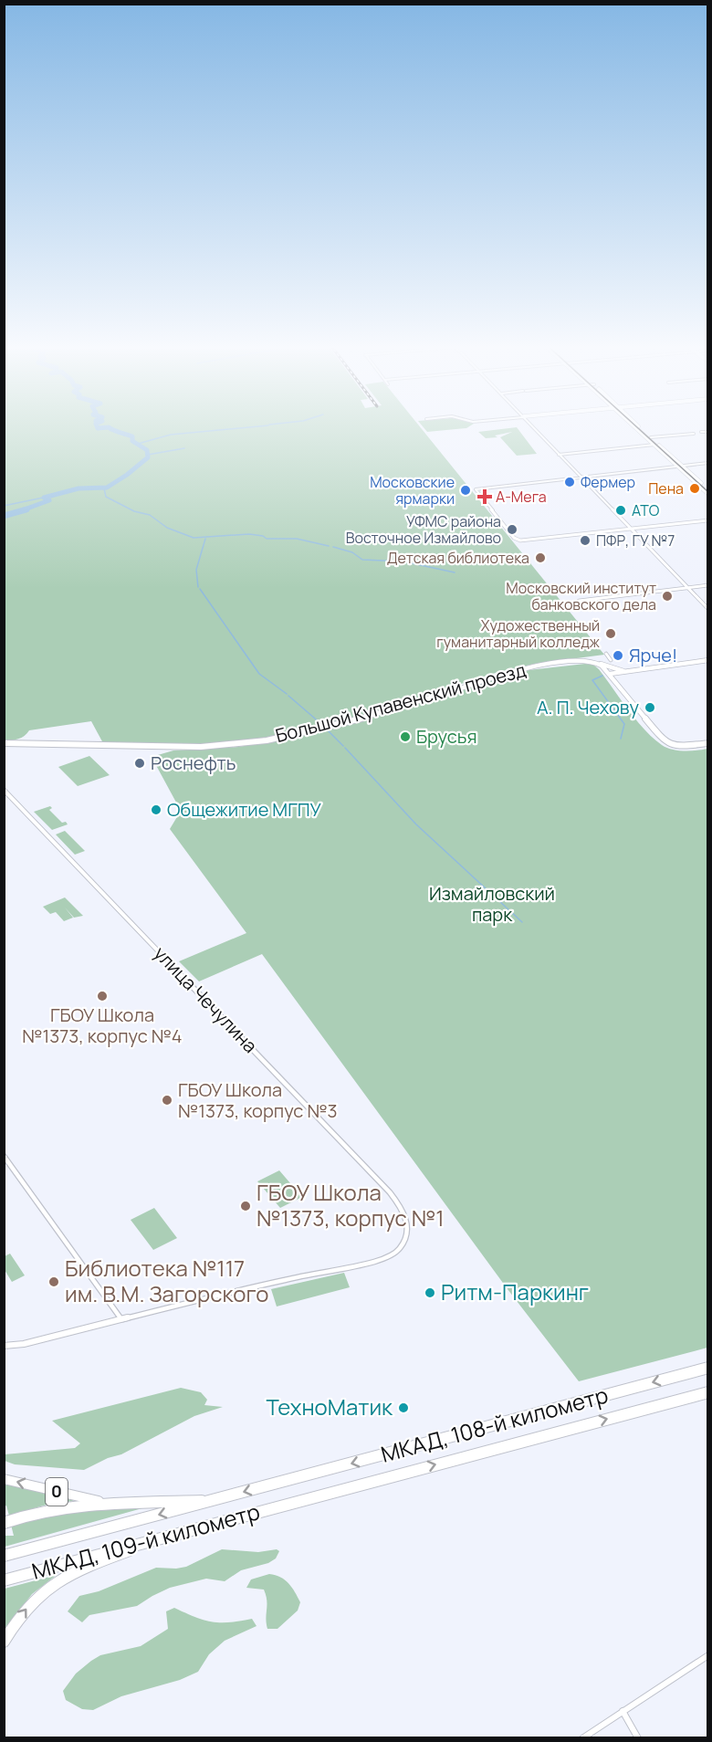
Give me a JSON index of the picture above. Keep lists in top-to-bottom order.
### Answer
{
  "streets": {
    "highway": ["МКАД, 108-й километр", "0", "МКАД, 109-й километр"],
    "main road": ["Большой Купавенский проезд"],
    "street": ["улица Чечулина"]
  },
  "crossings": [
    ["МКАД, 108-й километр", "МКАД, 109-й километр"],
    ["0", "МКАД, 109-й километр"]
  ],
  "parks": ["Измайловский парк"],
  "places": {
    "other": [
      "Фермер",
      "Пена",
      "Московские ярмарки",
      "АТО",
      "УФМС района Восточное Измайлово",
      "ПФР, ГУ №7",
      "Детская библиотека",
      "Московский институт банковского дела",
      "Художественный гуманитарный колледж",
      "Ярче!",
      "А. П. Чехову",
      "Брусья",
      "Роснефть",
      "Общежитие МГПУ",
      "ГБОУ Школа №1373, корпус №4",
      "ГБОУ Школа №1373, корпус №3",
      "ГБОУ Школа №1373, корпус №1",
      "Библиотека №117 им. В.М. Загорского",
      "Ритм-Паркинг",
      "ТехноМатик"
    ],
    "health": ["А-Мега"]
  }
}
